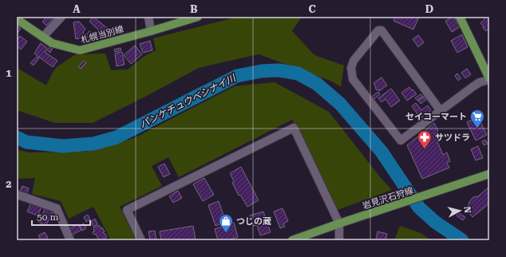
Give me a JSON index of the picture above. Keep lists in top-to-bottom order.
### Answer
{
  "streets": {
    "main road": ["札幌当別線", "岩見沢石狩線"]
  },
  "water": ["パンケチュウベシナイ川"],
  "places": {
    "supermarket": ["セイコーマート"],
    "pharmacy": ["サツドラ"],
    "shop": ["つじの蔵"]
  },
  "scale_bar": "50 m",
  "north": "right",
  "grid": {
    "columns": [
      "A",
      "B",
      "C",
      "D"
    ],
    "rows": ["1", "2"]
  }
}
